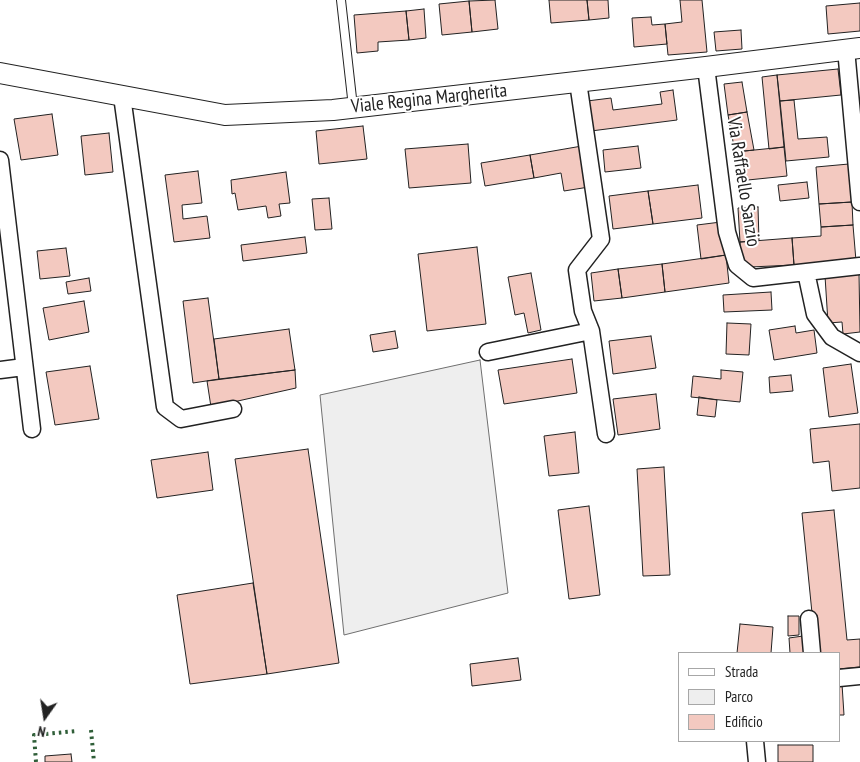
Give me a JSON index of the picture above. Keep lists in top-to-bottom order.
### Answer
{
  "streets": {
    "street": ["Viale Regina Margherita", "Via Raffaello Sanzio"]
  },
  "crossings": [
    ["Viale Regina Margherita", "Via Raffaello Sanzio"]
  ],
  "legend": ["Strada", "Parco", "Edificio"],
  "north": "bottom"
}
